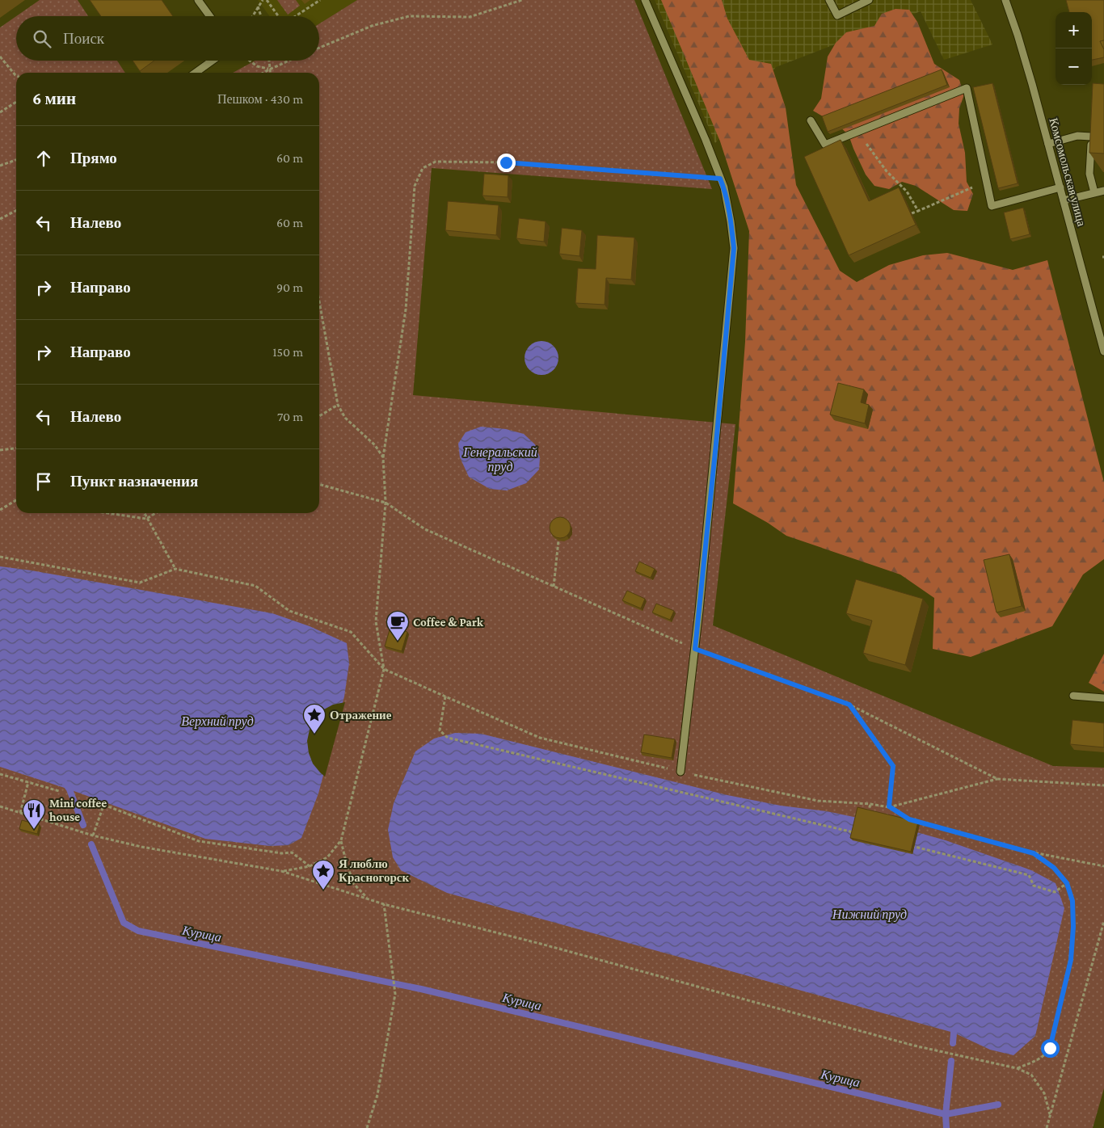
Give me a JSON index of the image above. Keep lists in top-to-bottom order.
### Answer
{
  "streets": {
    "street": ["Комсомольская улица"]
  },
  "water": [
    "Генеральский пруд",
    "Верхний пруд",
    "Нижний пруд",
    "Курица"
  ],
  "places": {
    "cafe": ["Coffee & Park"],
    "place": ["Отражение", "Я люблю Красногорск"],
    "restaurant": ["Mini coffee house"]
  },
  "page": {
    "map_buttons": ["+", "−"],
    "search": "Поиск",
    "heading": ["6 мин", "Пешком · 430 m"],
    "list": [
      ["Прямо", "60 m"],
      ["Налево", "60 m"],
      ["Направо", "90 m"],
      ["Направо", "150 m"],
      ["Налево", "70 m"],
      "Пункт назначения"
    ]
  }
}
